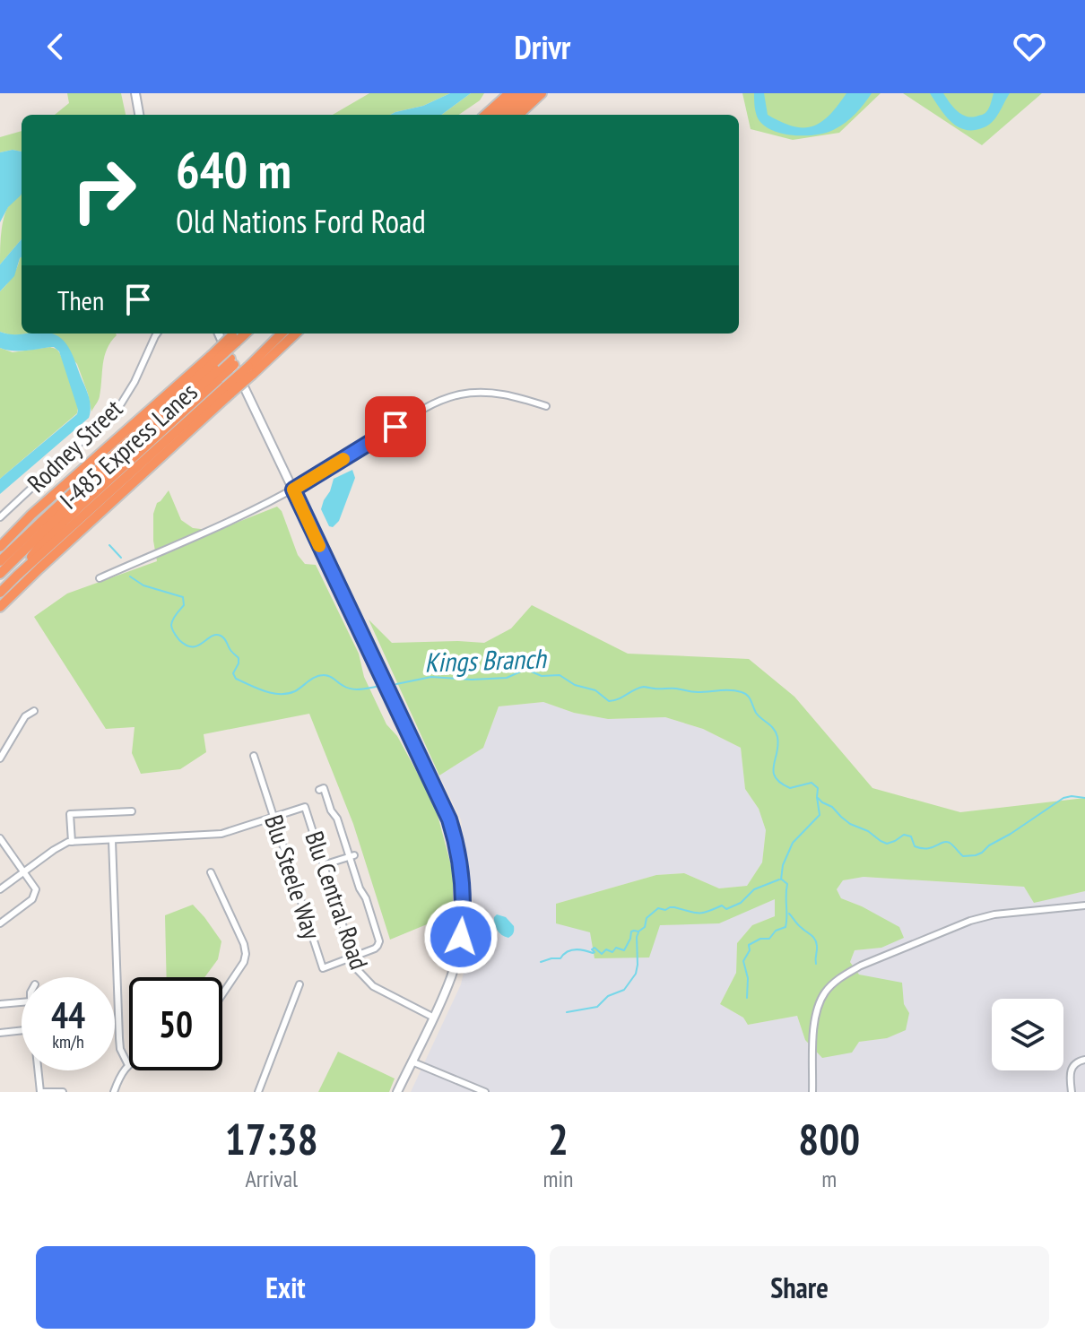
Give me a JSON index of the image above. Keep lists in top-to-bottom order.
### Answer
{
  "streets": {
    "highway": ["I-485 Express Lanes"],
    "street": ["Rodney Street", "Blu Steele Way", "Blu Central Road"]
  },
  "crossings": [
    ["Blu Steele Way", "Blu Central Road"]
  ],
  "water": ["Kings Branch"],
  "page": {
    "header": "Drivr",
    "turn": ["640 m", "Old Nations Ford Road"],
    "then": "Then",
    "speed": "44 km/h",
    "limit": "50",
    "eta": [
      "17:38",
      "Arrival",
      "2",
      "min",
      "800",
      "m"
    ],
    "buttons": ["Exit", "Share"]
  }
}
